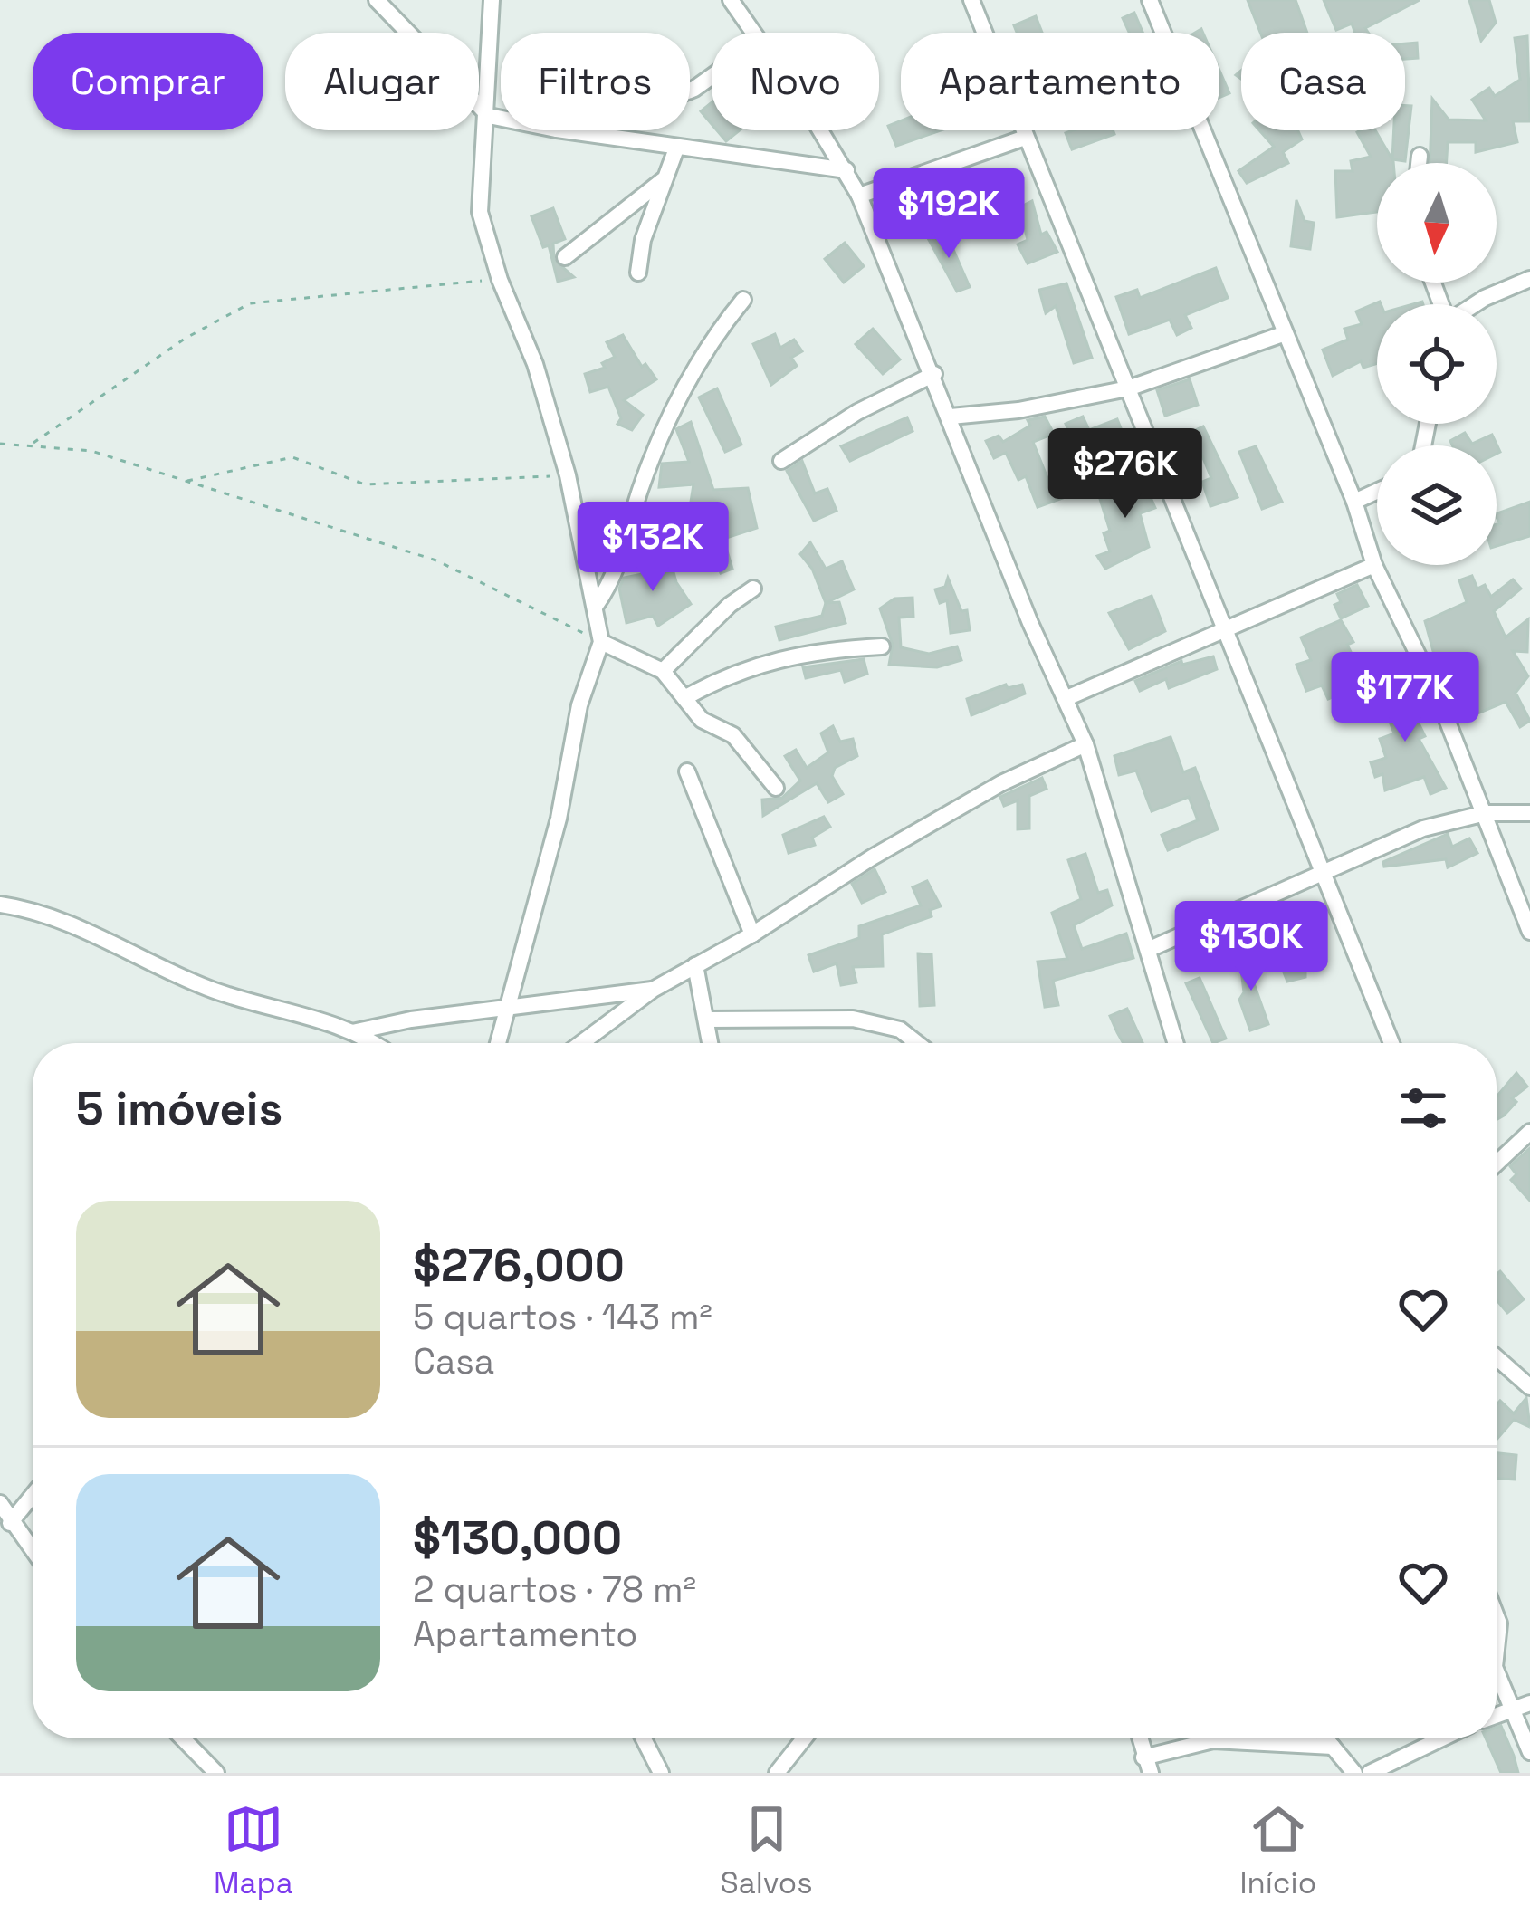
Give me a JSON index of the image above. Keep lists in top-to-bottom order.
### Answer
{
  "north": "bottom",
  "page": {
    "chip": [
      "Comprar",
      "Alugar",
      "Filtros",
      "Novo",
      "Apartamento",
      "Casa"
    ],
    "price": [
      "$192K",
      "$276K",
      "$132K",
      "$177K",
      "$130K"
    ],
    "heading": "5 imóveis",
    "list": [
      {
        "name": "$276,000",
        "note": "5 quartos · 143 m² · Casa"
      },
      {
        "name": "$130,000",
        "note": "2 quartos · 78 m² · Apartamento"
      }
    ],
    "tabs": ["Mapa", "Salvos", "Início"]
  }
}
